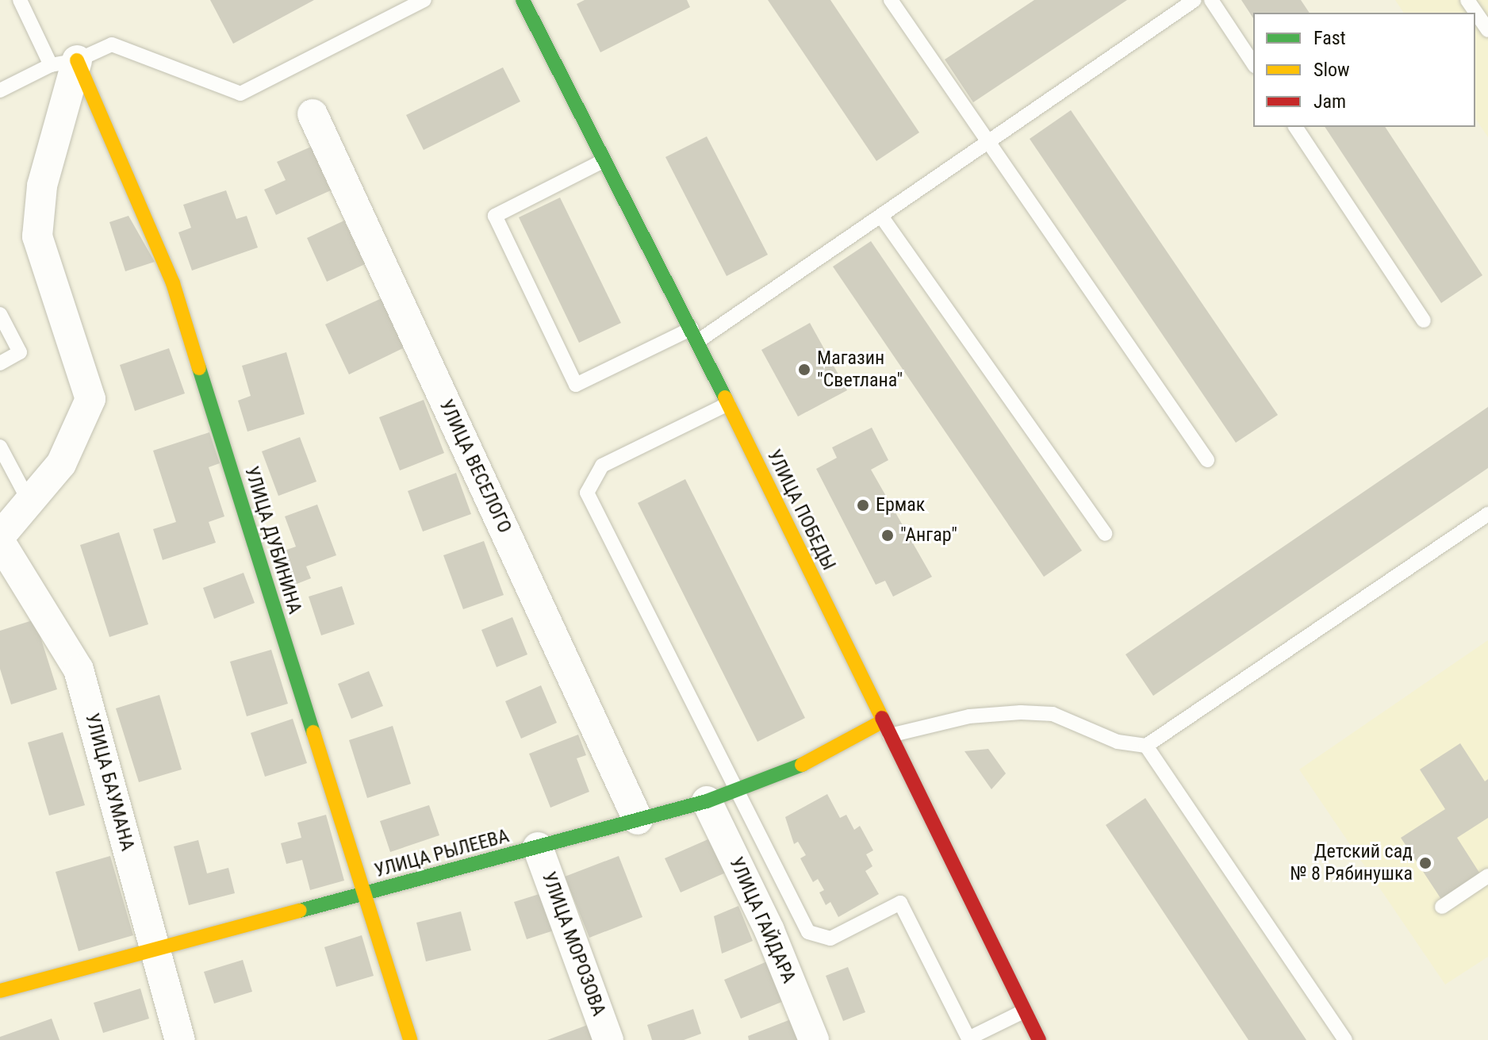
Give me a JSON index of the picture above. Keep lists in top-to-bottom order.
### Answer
{
  "streets": {
    "street": [
      "УЛИЦА ВЕСЕЛОГО",
      "УЛИЦА ПОБЕДЫ",
      "УЛИЦА ДУБИНИНА",
      "УЛИЦА БАУМАНА",
      "УЛИЦА РЫЛЕЕВА",
      "УЛИЦА ГАЙДАРА",
      "УЛИЦА МОРОЗОВА"
    ]
  },
  "crossings": [
    ["УЛИЦА ВЕСЕЛОГО", "УЛИЦА РЫЛЕЕВА"],
    ["УЛИЦА ПОБЕДЫ", "УЛИЦА РЫЛЕЕВА"],
    ["УЛИЦА ДУБИНИНА", "УЛИЦА РЫЛЕЕВА"],
    ["УЛИЦА БАУМАНА", "УЛИЦА РЫЛЕЕВА"],
    ["УЛИЦА РЫЛЕЕВА", "УЛИЦА ГАЙДАРА"],
    ["УЛИЦА РЫЛЕЕВА", "УЛИЦА МОРОЗОВА"]
  ],
  "places": [
    "Магазин \"Светлана\"",
    "Ермак",
    "\"Ангар\"",
    "Детский сад № 8 Рябинушка"
  ],
  "legend": ["Fast", "Slow", "Jam"]
}
